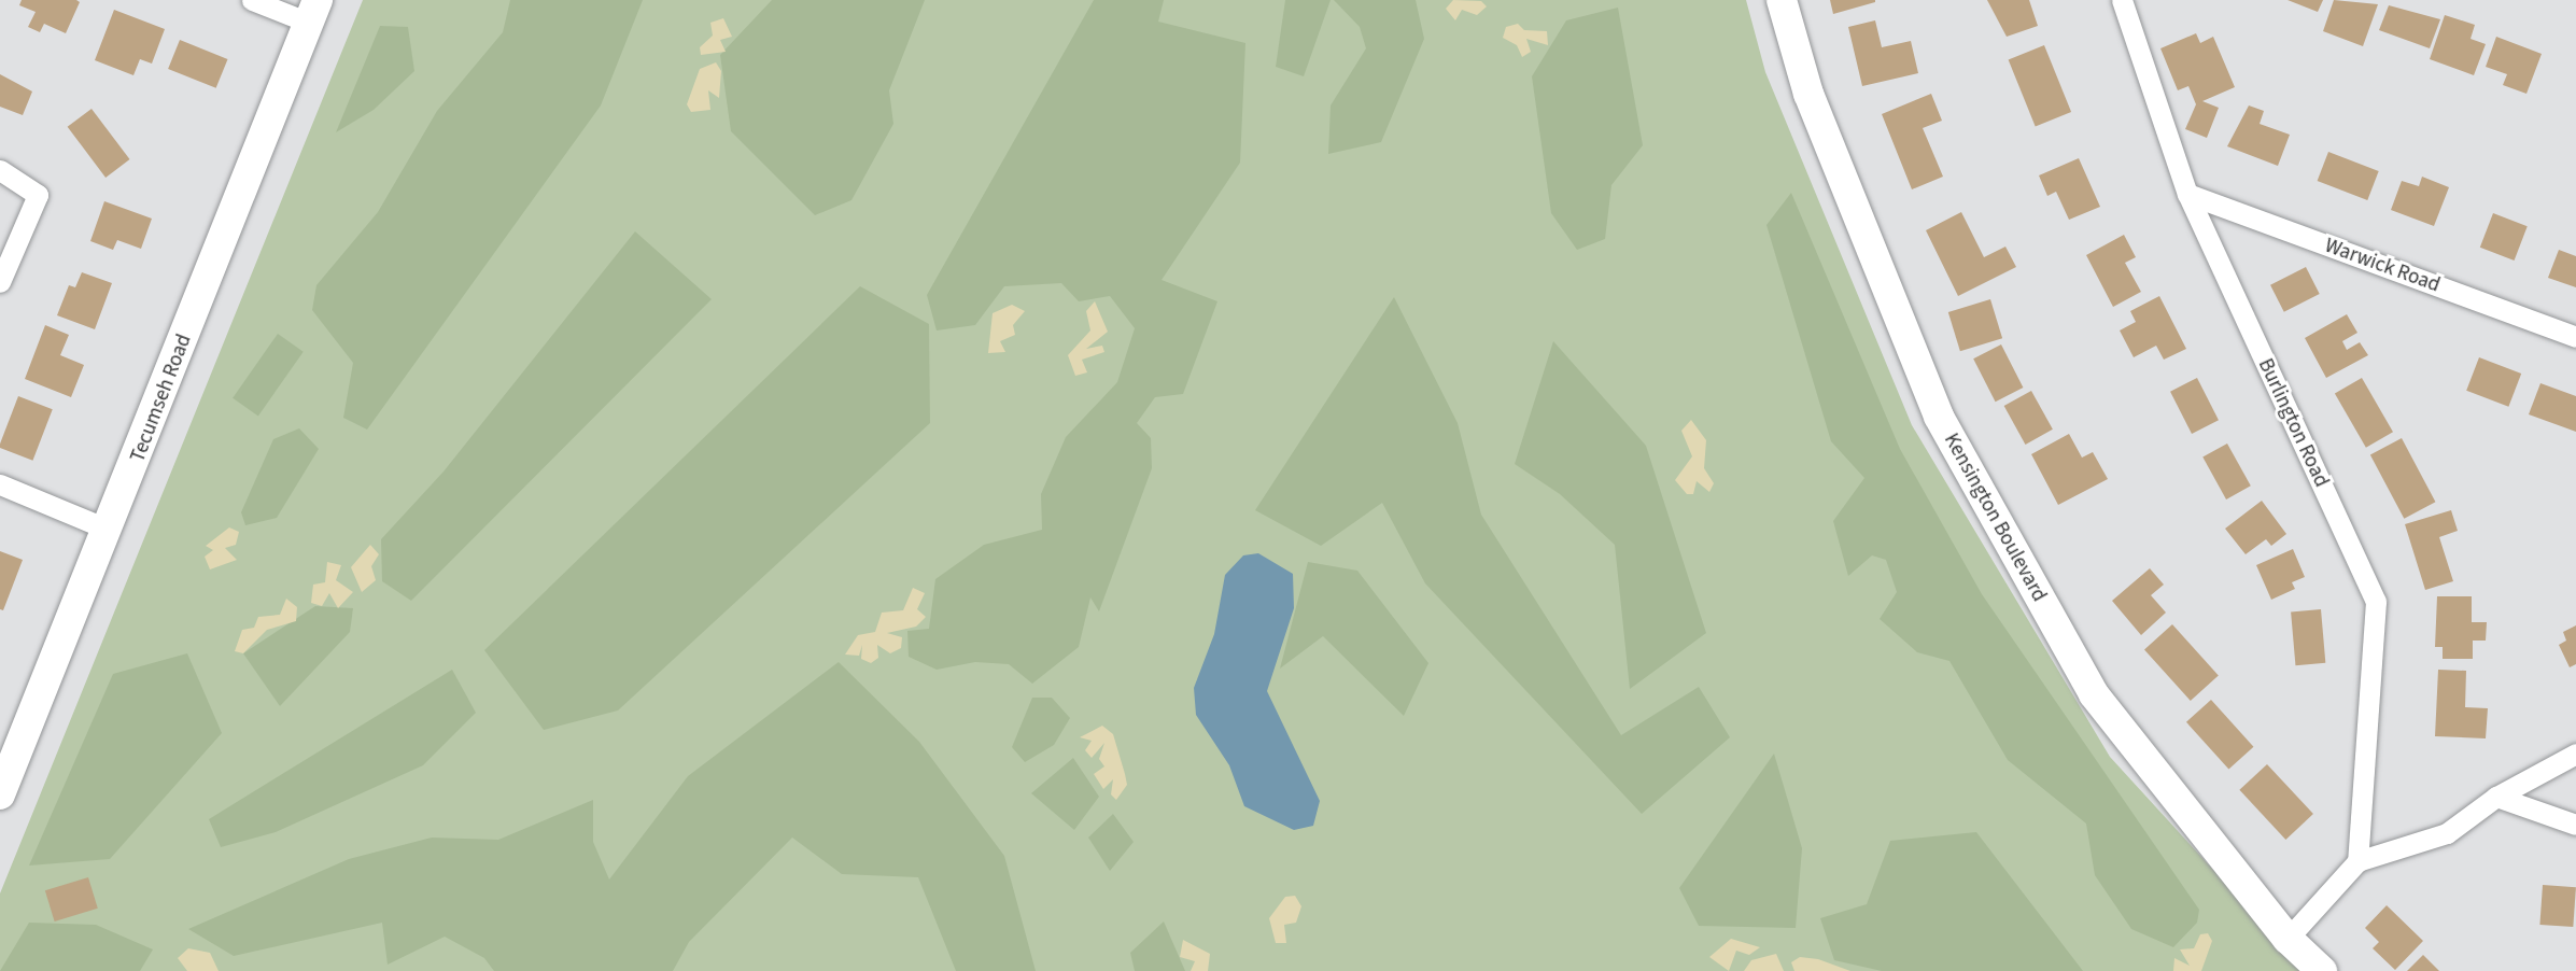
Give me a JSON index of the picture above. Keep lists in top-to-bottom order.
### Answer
{
  "streets": {
    "street": [
      "Warwick Road",
      "Tecumseh Road",
      "Burlington Road",
      "Kensington Boulevard"
    ]
  },
  "crossings": [
    ["Warwick Road", "Burlington Road"]
  ]
}
